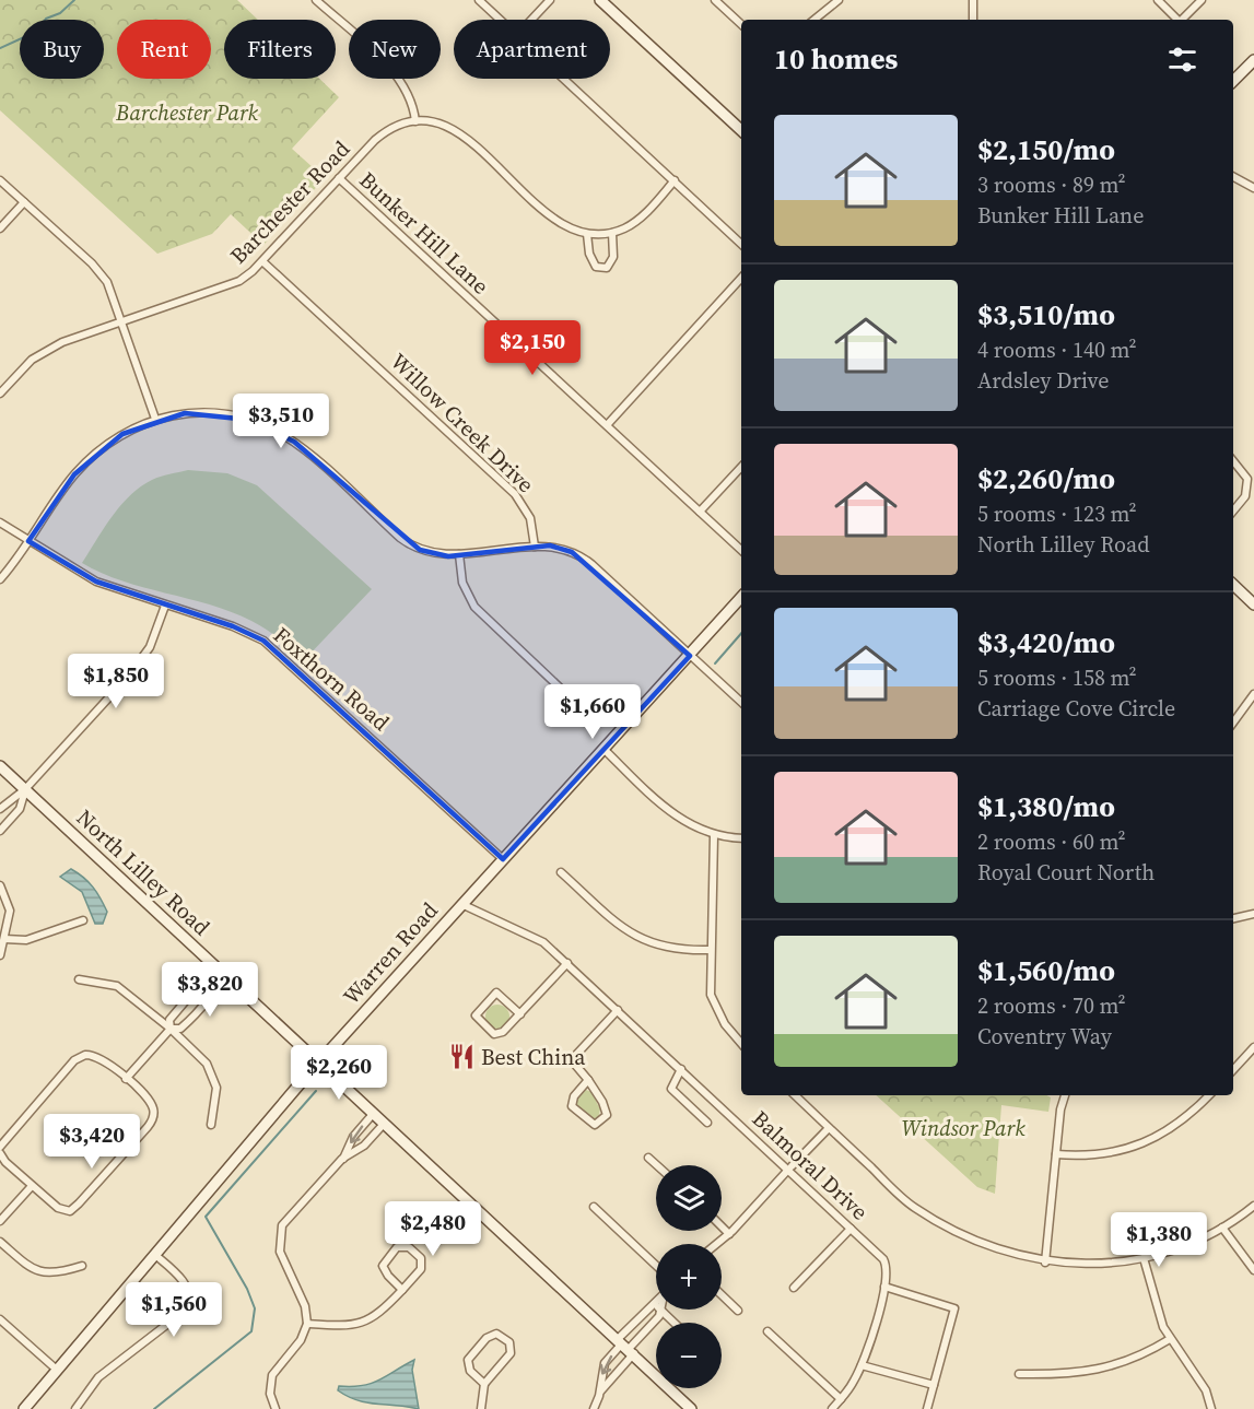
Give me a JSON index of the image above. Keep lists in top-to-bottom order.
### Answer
{
  "streets": {
    "street": [
      "Barchester Road",
      "Bunker Hill Lane",
      "Willow Creek Drive",
      "Foxthorn Road",
      "North Lilley Road",
      "Warren Road",
      "Balmoral Drive"
    ]
  },
  "crossings": [
    ["Barchester Road", "Bunker Hill Lane"],
    ["Barchester Road", "Willow Creek Drive"],
    ["Foxthorn Road", "Warren Road"],
    ["North Lilley Road", "Warren Road"],
    ["Warren Road", "Balmoral Drive"]
  ],
  "parks": ["Barchester Park", "Windsor Park"],
  "places": {
    "restaurant": ["Best China"]
  },
  "page": {
    "chip": [
      "Buy",
      "Rent",
      "Filters",
      "New",
      "Apartment"
    ],
    "heading": "10 homes",
    "list": [
      {
        "name": "$2,150/mo",
        "note": "3 rooms · 89 m² · Bunker Hill Lane"
      },
      {
        "name": "$3,510/mo",
        "note": "4 rooms · 140 m² · Ardsley Drive"
      },
      {
        "name": "$2,260/mo",
        "note": "5 rooms · 123 m² · North Lilley Road"
      },
      {
        "name": "$3,420/mo",
        "note": "5 rooms · 158 m² · Carriage Cove Circle"
      },
      {
        "name": "$1,380/mo",
        "note": "2 rooms · 60 m² · Royal Court North"
      },
      {
        "name": "$1,560/mo",
        "note": "2 rooms · 70 m² · Coventry Way"
      }
    ],
    "price": [
      "$2,150",
      "$3,510",
      "$1,850",
      "$1,660",
      "$3,820",
      "$2,260",
      "$3,420",
      "$2,480",
      "$1,380",
      "$1,560"
    ],
    "map_buttons": ["+", "−"]
  }
}
